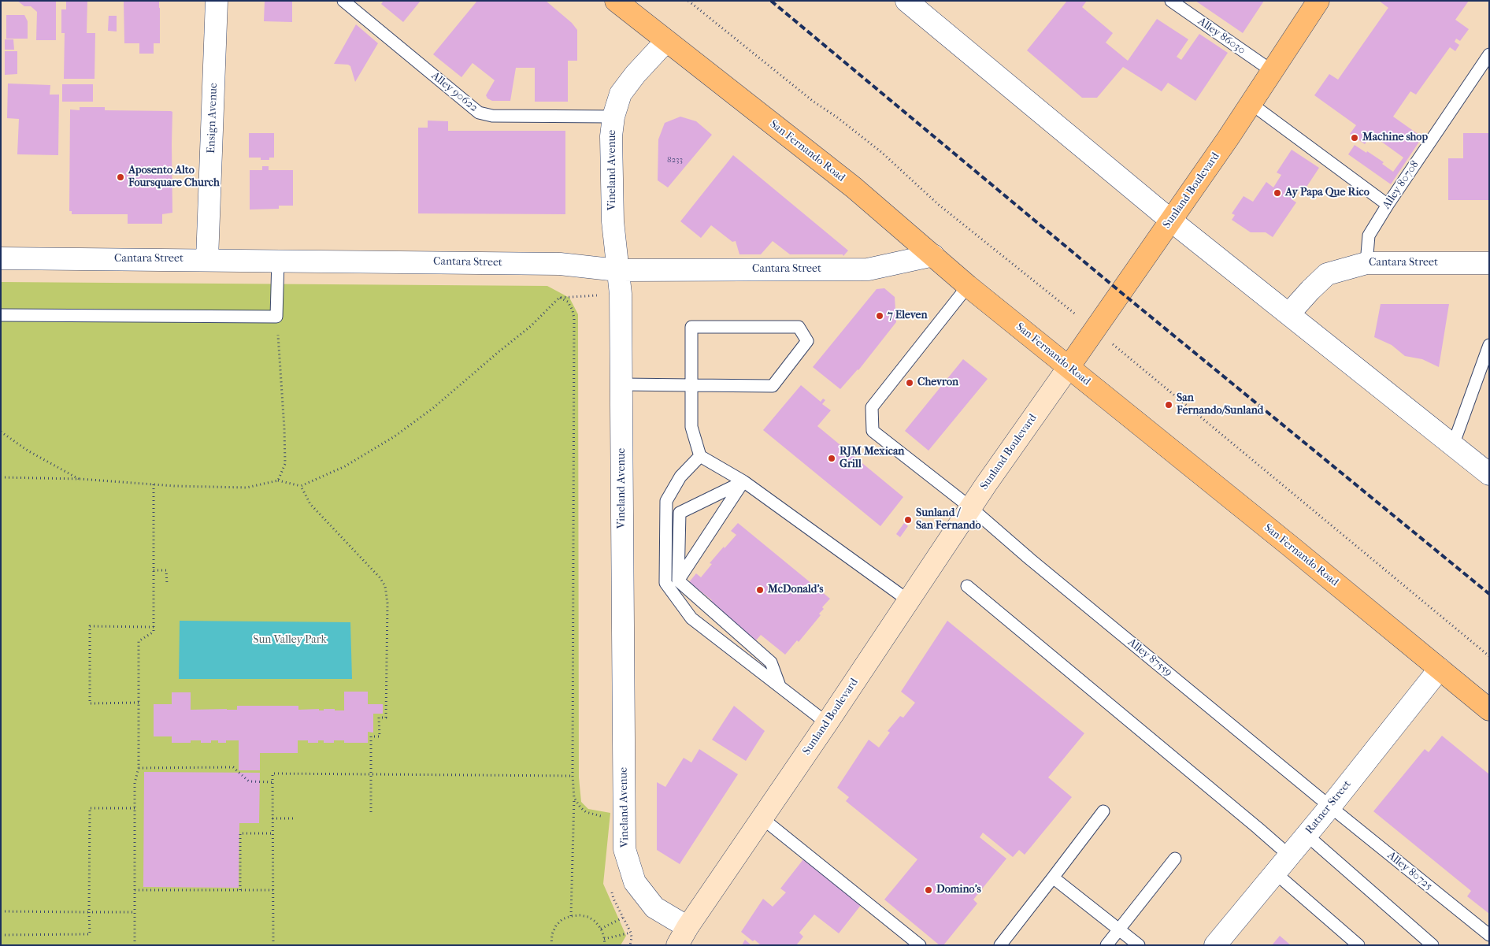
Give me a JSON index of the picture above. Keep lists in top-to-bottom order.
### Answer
{
  "streets": {
    "main road": ["San Fernando Road", "Sunland Boulevard"],
    "street": [
      "Ensign Avenue",
      "Vineland Avenue",
      "Cantara Street",
      "Ratner Street"
    ],
    "lane": [
      "Alley 86030",
      "Alley 90622",
      "Alley 80708",
      "Alley 87559",
      "Alley 80725"
    ]
  },
  "crossings": [
    ["Alley 86030", "Sunland Boulevard"],
    ["Alley 90622", "Vineland Avenue"],
    ["Ensign Avenue", "Cantara Street"],
    ["San Fernando Road", "Vineland Avenue"],
    ["San Fernando Road", "Sunland Boulevard"],
    ["San Fernando Road", "Cantara Street"],
    ["San Fernando Road", "Alley 87559"],
    ["San Fernando Road", "Ratner Street"],
    ["Vineland Avenue", "Sunland Boulevard"],
    ["Vineland Avenue", "Cantara Street"],
    ["Alley 80708", "Cantara Street"],
    ["Sunland Boulevard", "Alley 87559"],
    ["Alley 87559", "Ratner Street"],
    ["Alley 87559", "Alley 80725"],
    ["Ratner Street", "Alley 80725"]
  ],
  "parks": ["Sun Valley Park"],
  "places": [
    "Machine shop",
    "Aposento Alto Foursquare Church",
    "Ay Papa Que Rico",
    "7 Eleven",
    "Chevron",
    "San Fernando/Sunland",
    "RJM Mexican Grill",
    "Sunland / San Fernando",
    "McDonald's",
    "Domino's"
  ],
  "house_numbers": ["8233"]
}
